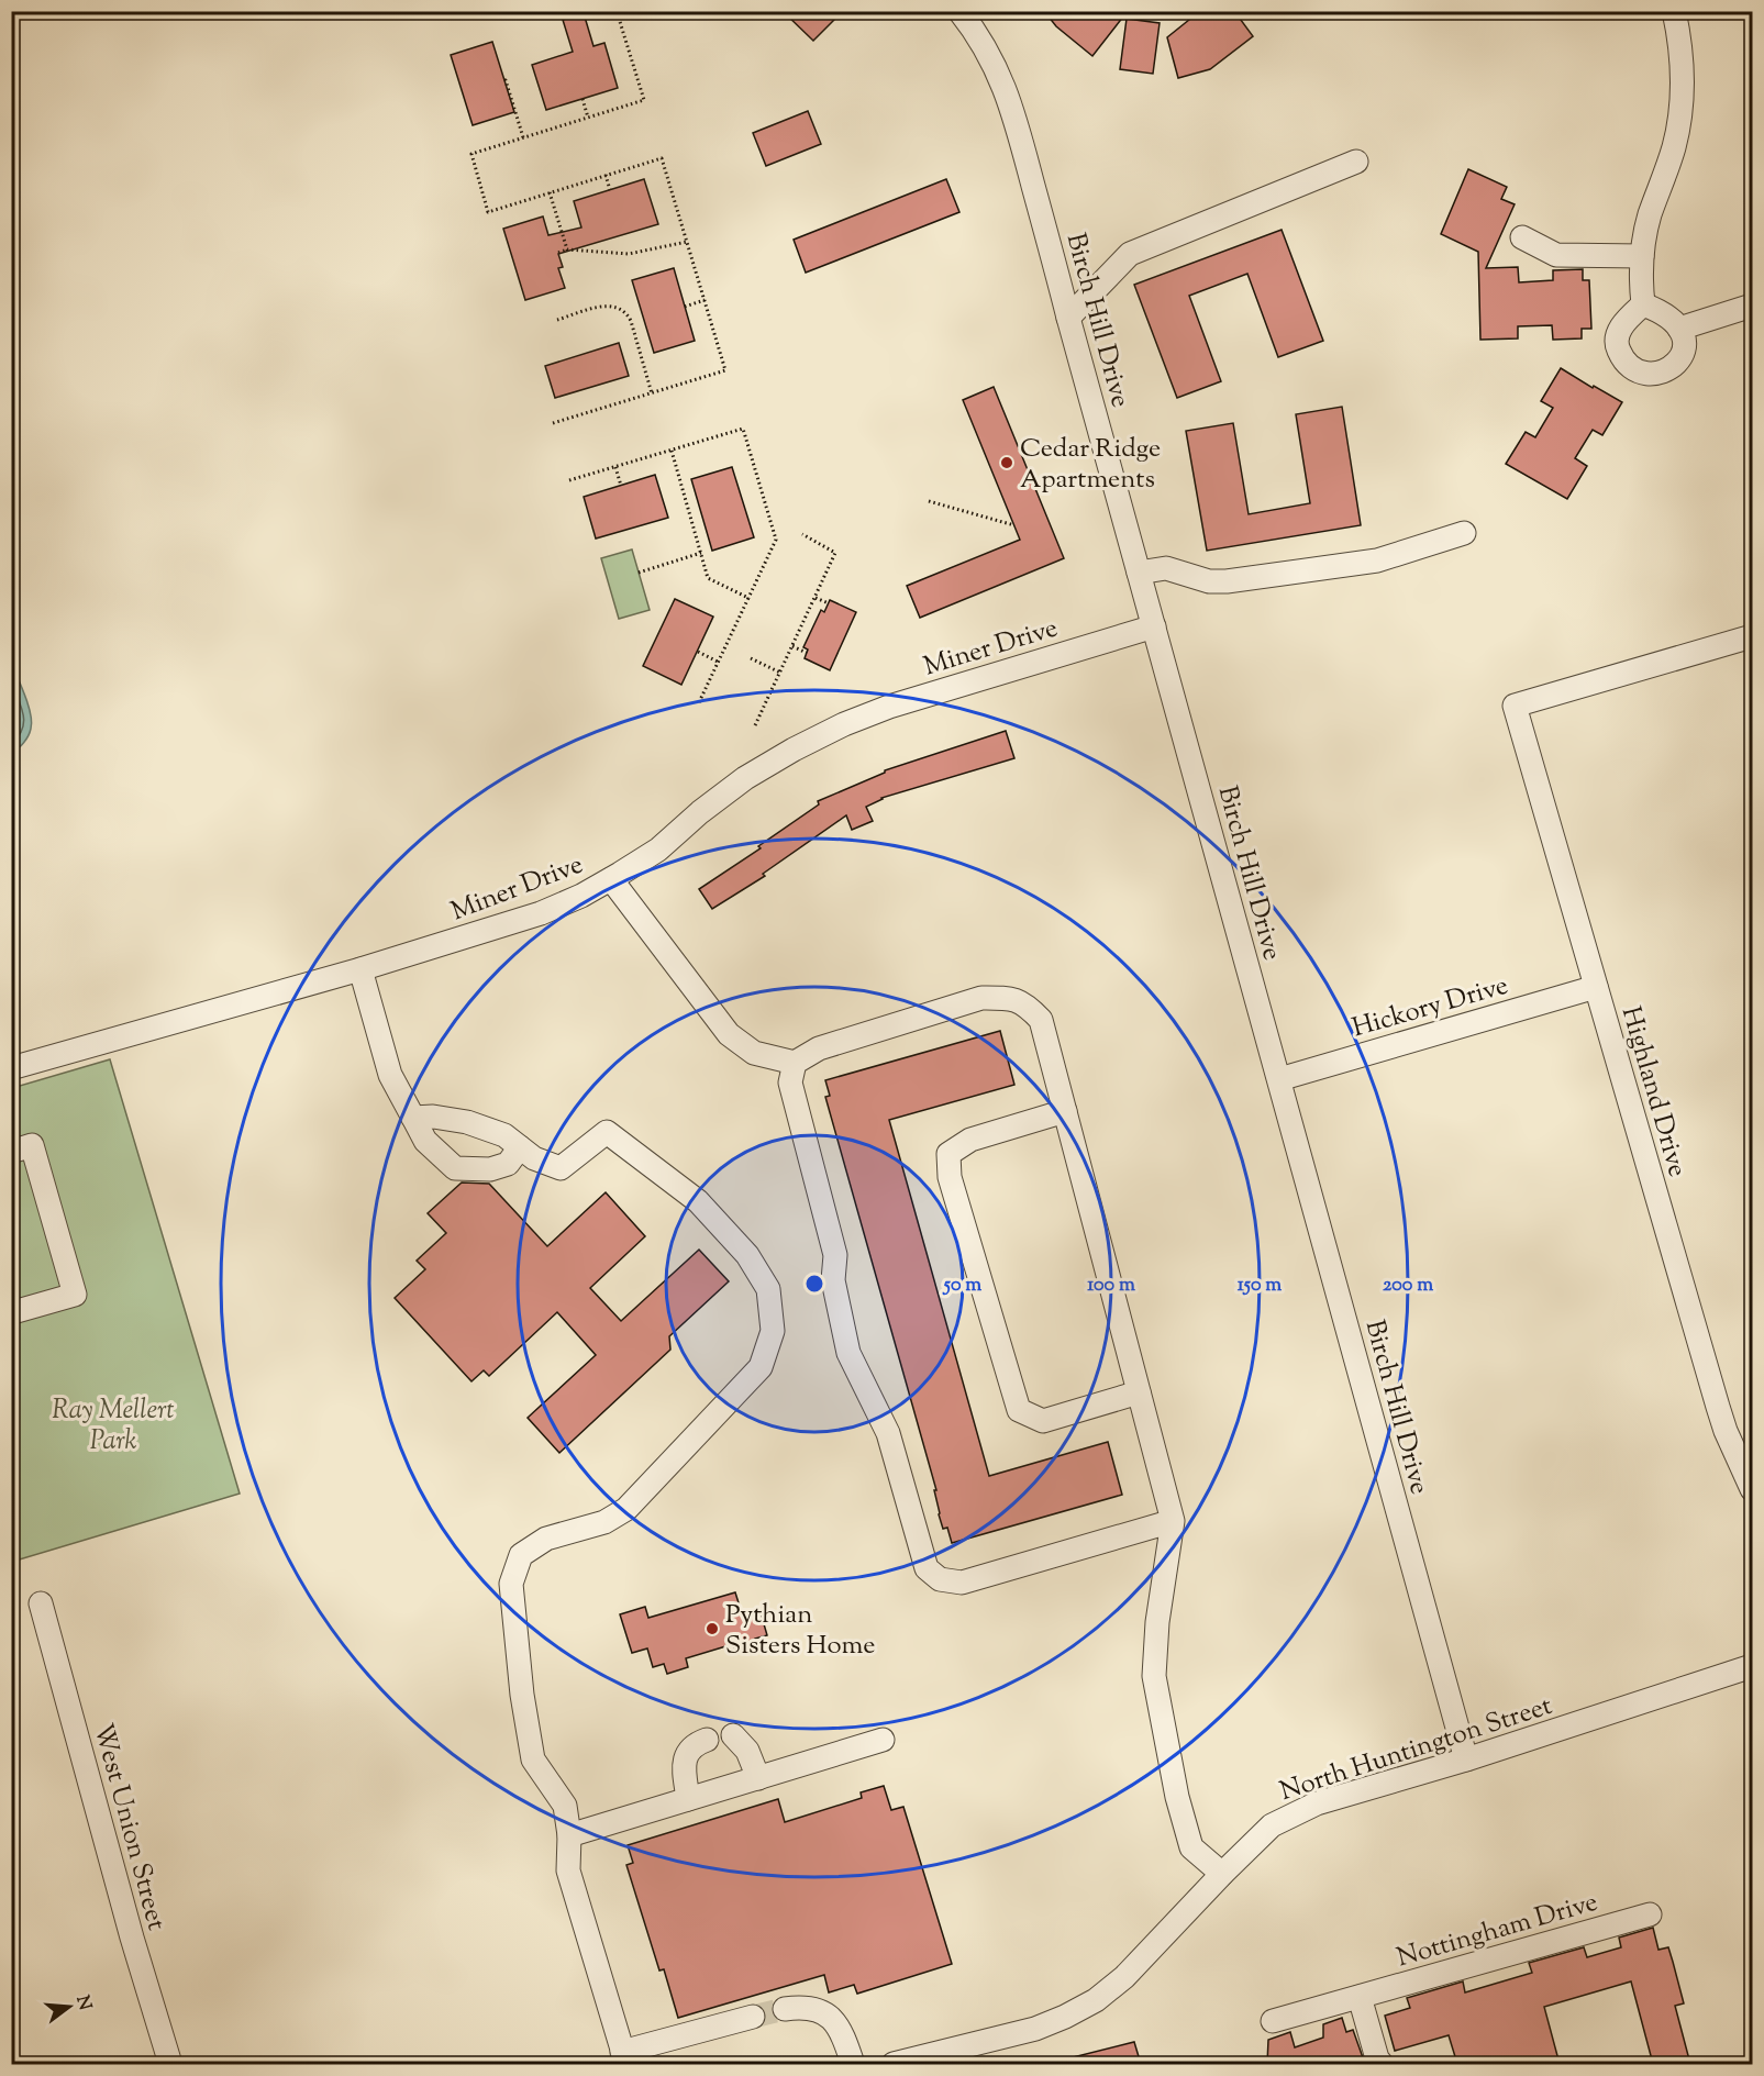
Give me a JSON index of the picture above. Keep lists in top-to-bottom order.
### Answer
{
  "streets": {
    "street": [
      "Birch Hill Drive",
      "Miner Drive",
      "Hickory Drive",
      "Highland Drive",
      "North Huntington Street",
      "West Union Street",
      "Nottingham Drive"
    ]
  },
  "crossings": [
    ["Birch Hill Drive", "Miner Drive"],
    ["Birch Hill Drive", "Hickory Drive"],
    ["Birch Hill Drive", "North Huntington Street"],
    ["Hickory Drive", "Highland Drive"]
  ],
  "parks": ["Ray Mellert Park"],
  "places": ["Cedar Ridge Apartments", "Pythian Sisters Home"],
  "north": "right",
  "rings": [
    "50 m",
    "100 m",
    "150 m",
    "200 m"
  ]
}
